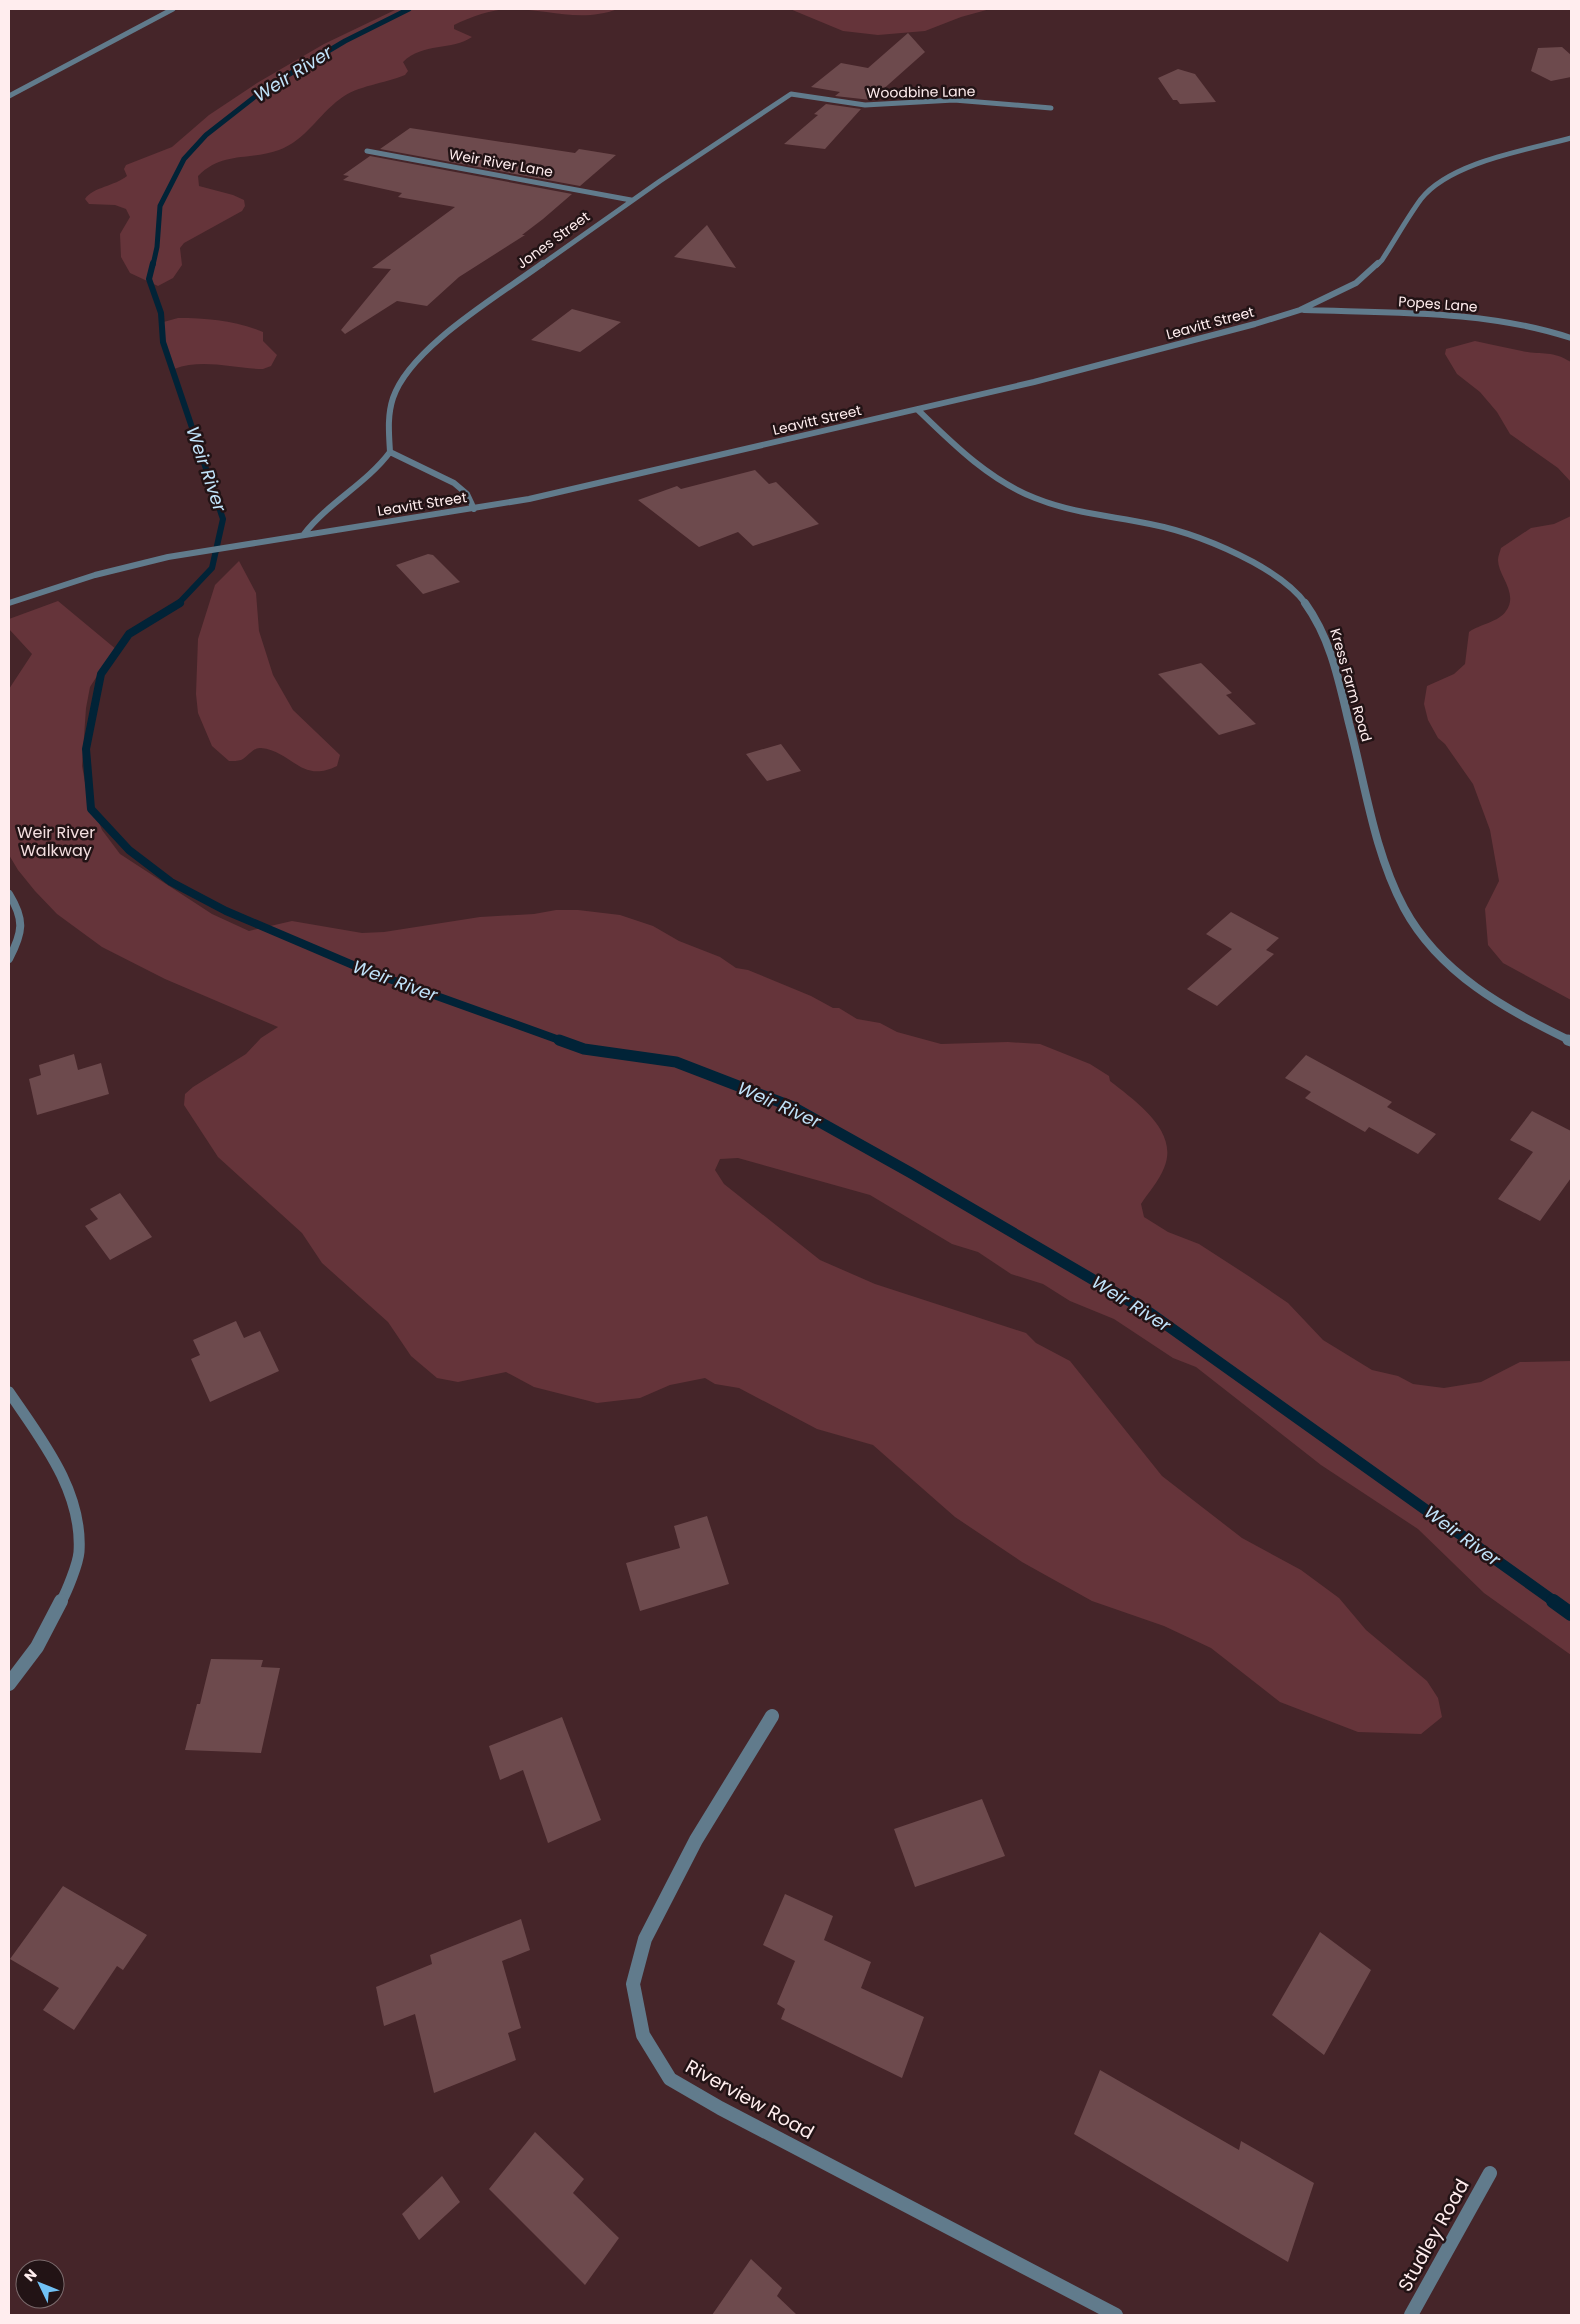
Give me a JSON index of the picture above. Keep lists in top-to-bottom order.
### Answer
{
  "streets": {
    "street": [
      "Woodbine Lane",
      "Weir River Lane",
      "Jones Street",
      "Popes Lane",
      "Leavitt Street",
      "Kress Farm Road",
      "Riverview Road",
      "Studley Road"
    ]
  },
  "crossings": [
    ["Woodbine Lane", "Jones Street"],
    ["Weir River Lane", "Jones Street"],
    ["Popes Lane", "Leavitt Street"],
    ["Leavitt Street", "Kress Farm Road"]
  ],
  "water": ["Weir River"],
  "parks": ["Weir River Walkway"],
  "north": "top left"
}
